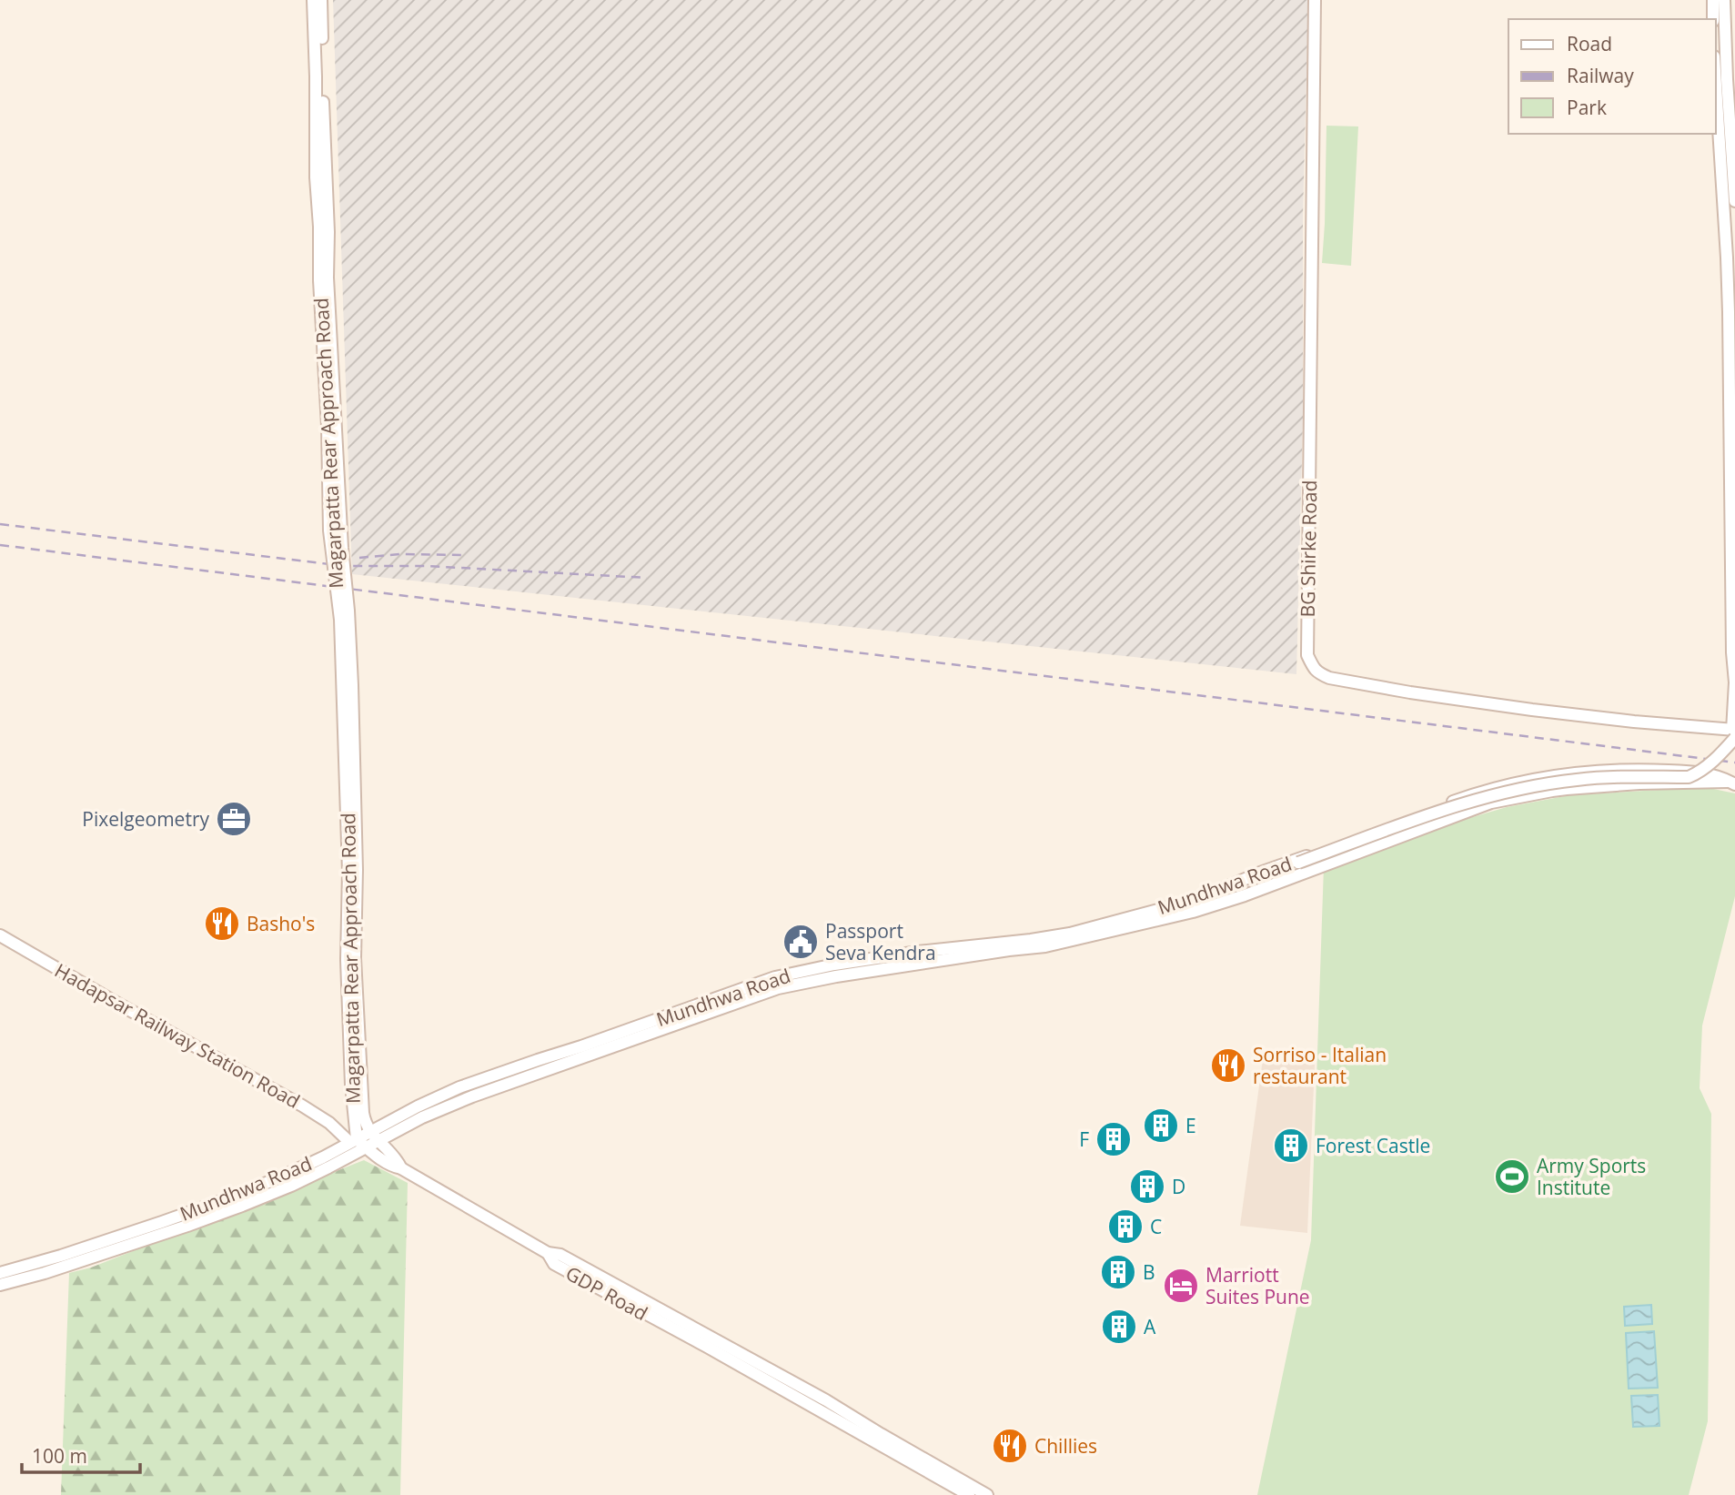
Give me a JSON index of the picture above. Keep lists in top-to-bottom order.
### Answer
{
  "streets": {
    "main road": [
      "Magarpatta Rear Approach Road",
      "BG Shirke Road",
      "Mundhwa Road",
      "Hadapsar Railway Station Road",
      "GDP Road"
    ]
  },
  "crossings": [
    ["Magarpatta Rear Approach Road", "Mundhwa Road"],
    ["Magarpatta Rear Approach Road", "Hadapsar Railway Station Road"],
    ["Mundhwa Road", "Hadapsar Railway Station Road"]
  ],
  "places": {
    "office": ["Pixelgeometry"],
    "restaurant": ["Basho's", "Sorriso - Italian restaurant", "Chillies"],
    "public building": ["Passport Seva Kendra"],
    "building": [
      "E",
      "F",
      "Forest Castle",
      "D",
      "C",
      "B",
      "A"
    ],
    "sports": ["Army Sports Institute"],
    "hotel": ["Marriott Suites Pune"]
  },
  "legend": ["Road", "Railway", "Park"],
  "scale_bar": "100 m"
}
